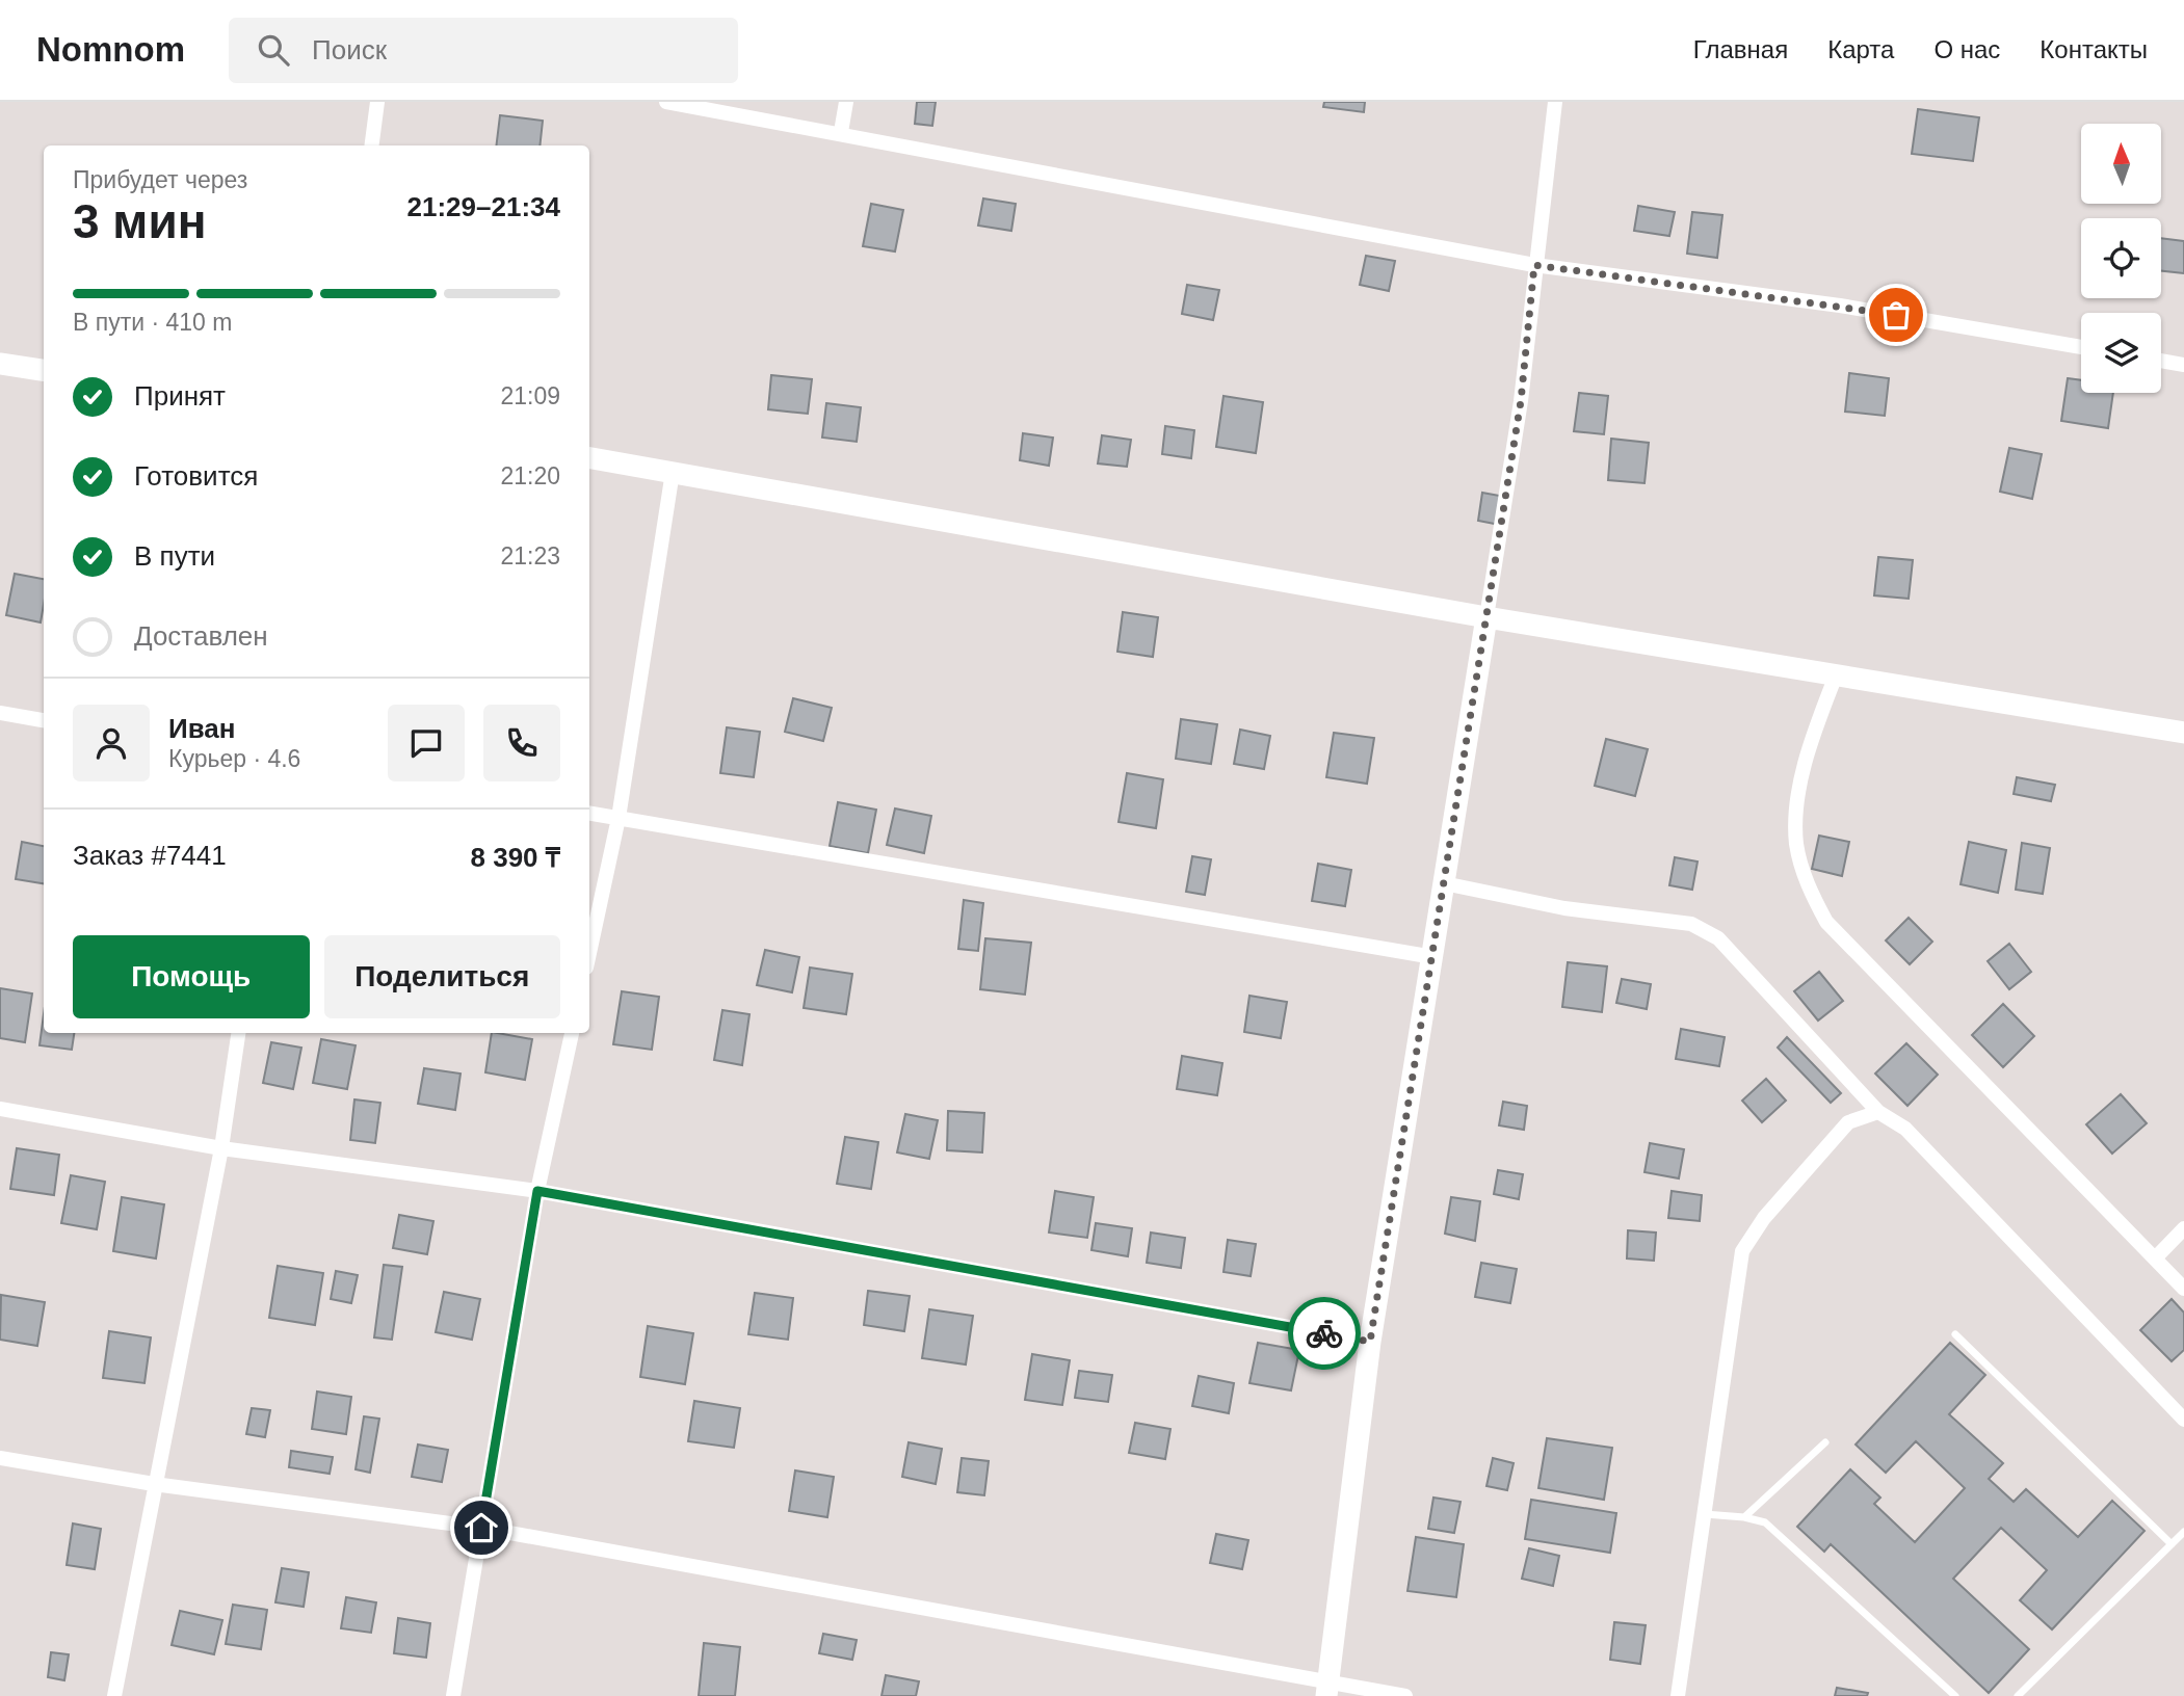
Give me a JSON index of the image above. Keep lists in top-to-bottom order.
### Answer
{
  "north": "top",
  "page": {
    "header": "Nomnom",
    "search": "Поиск",
    "nav": [
      "Главная",
      "Карта",
      "О нас",
      "Контакты"
    ],
    "heading": ["3 мин", "Прибудет через", "21:29–21:34"],
    "panel": [
      "Иван",
      "Курьер · 4.6",
      "Заказ #7441",
      "8 390 ₸"
    ],
    "bar": "В пути · 410 m",
    "list": [
      ["Принят", "21:09"],
      ["Готовится", "21:20"],
      ["В пути", "21:23"],
      "Доставлен"
    ],
    "buttons": ["Помощь", "Поделиться"]
  }
}
